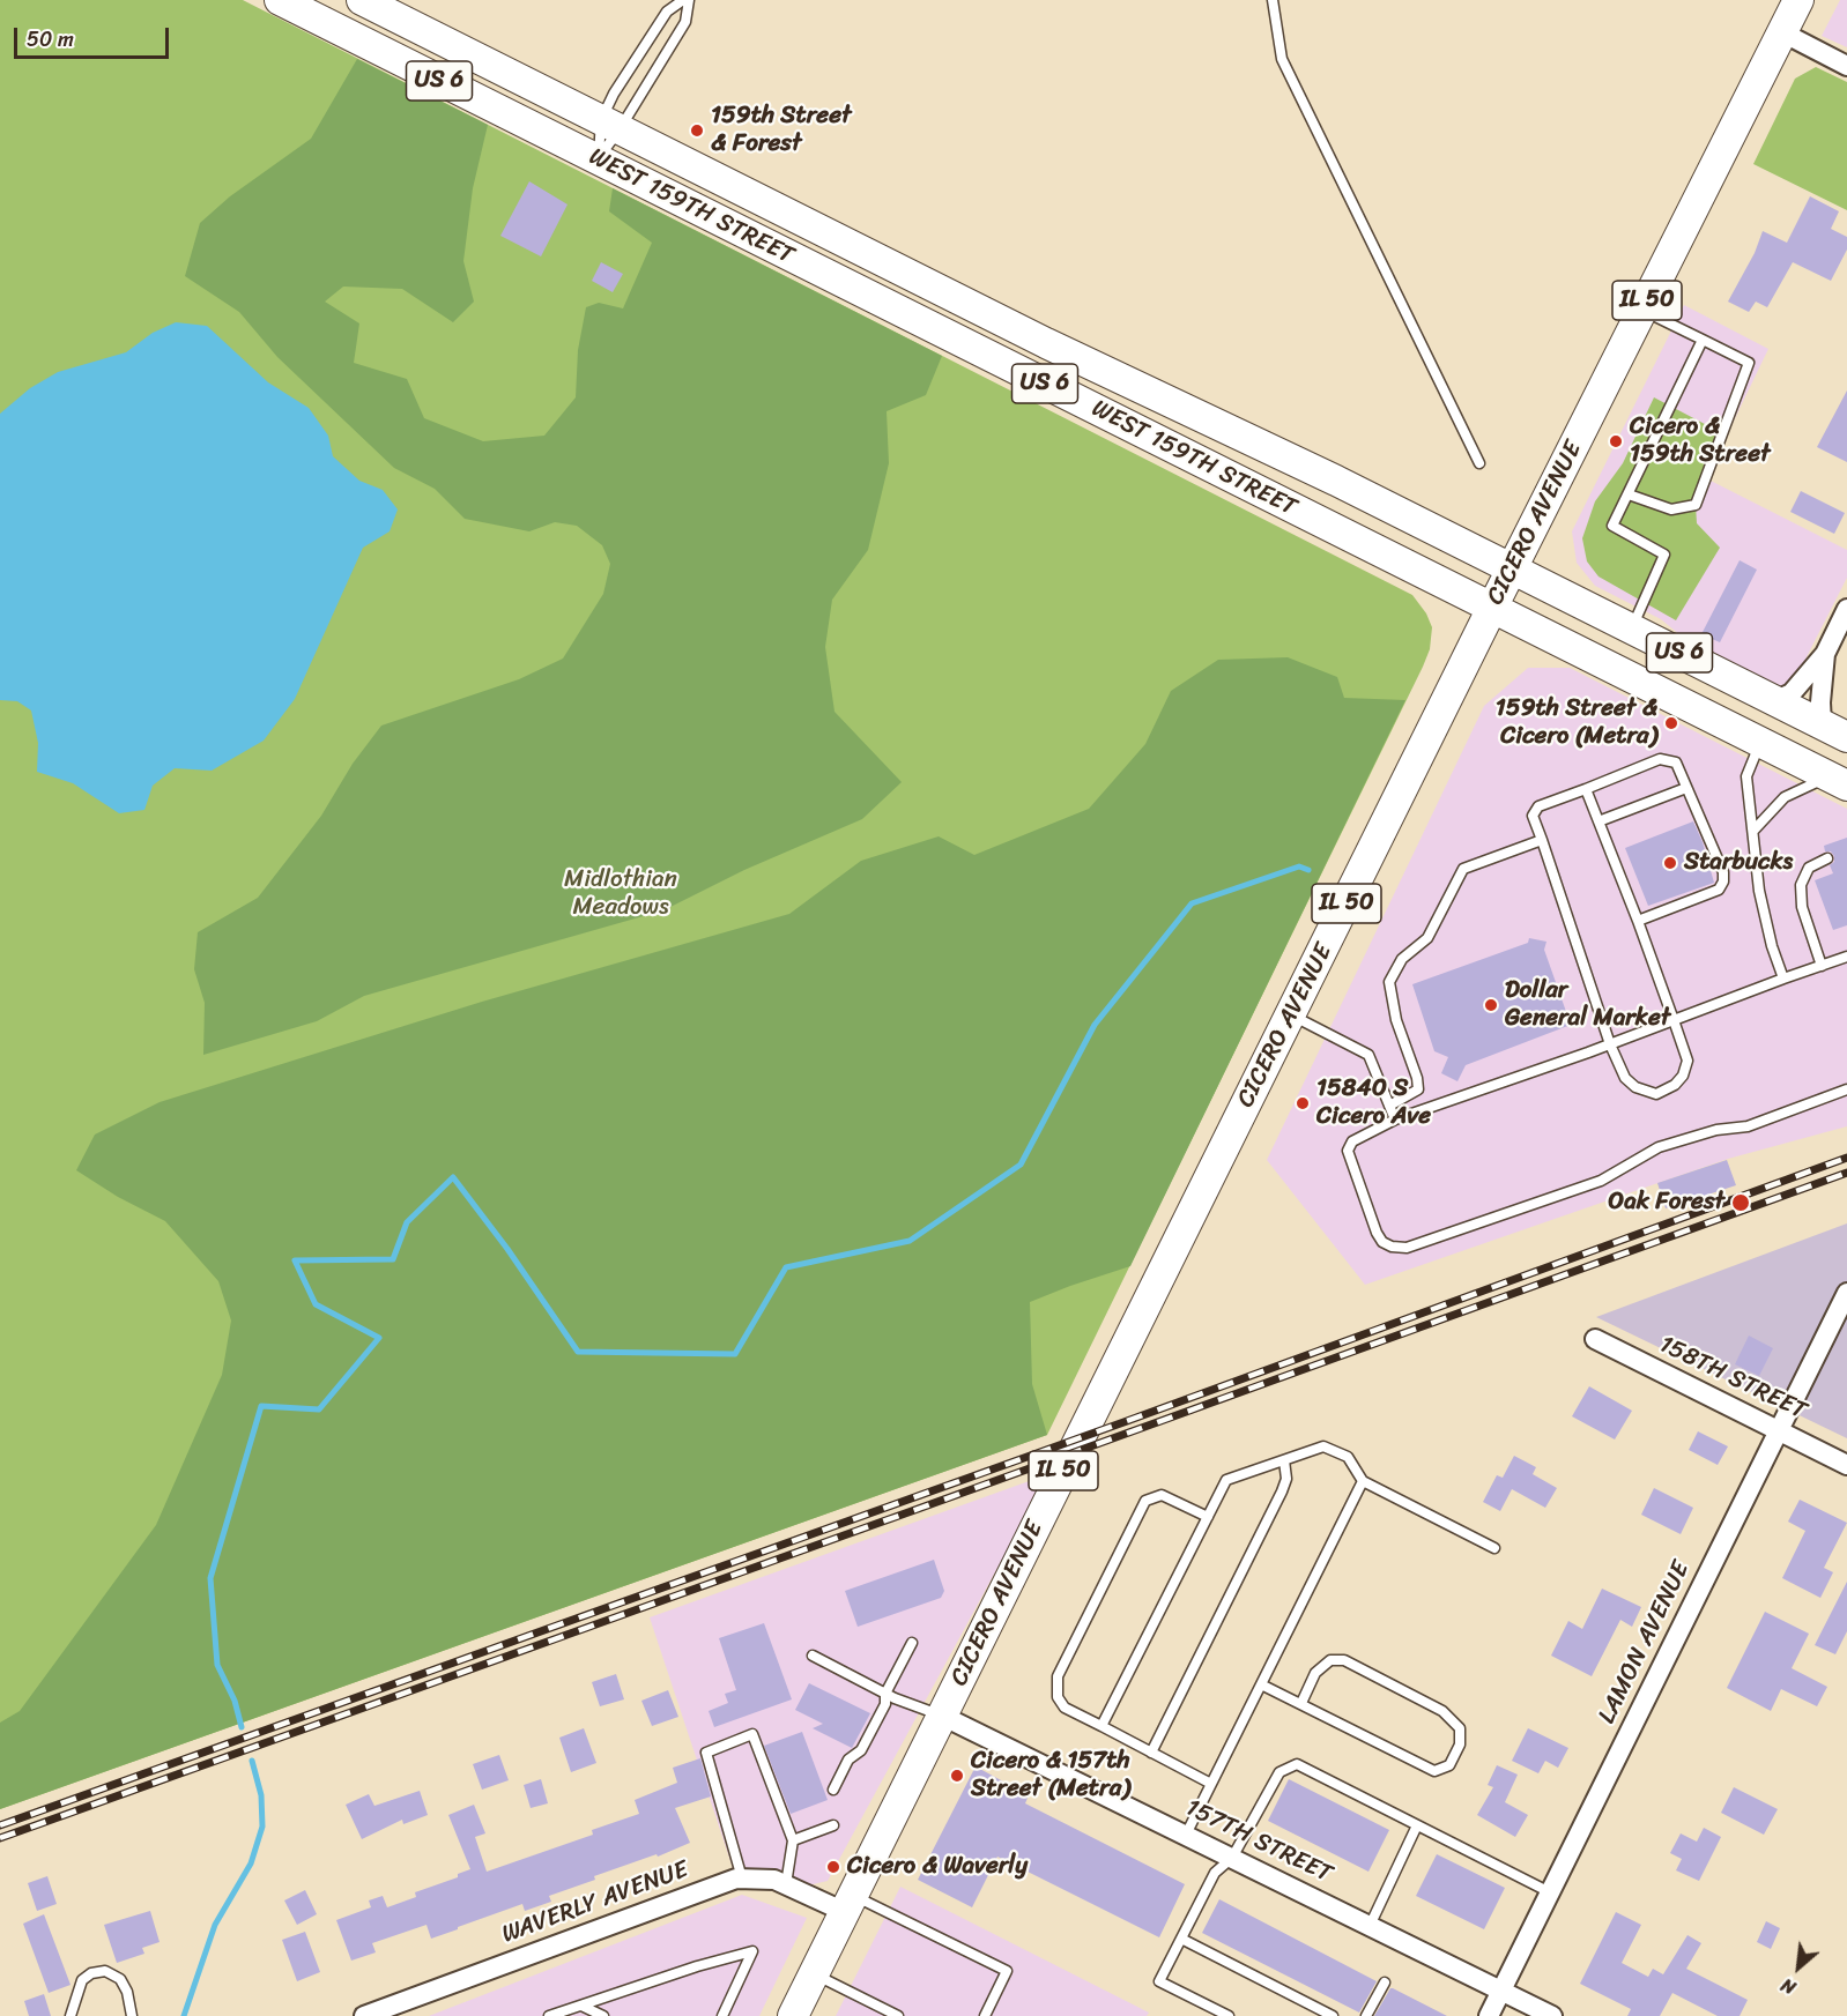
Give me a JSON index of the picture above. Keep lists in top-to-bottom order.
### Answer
{
  "streets": {
    "main road": [
      "US 6",
      "WEST 159TH STREET",
      "IL 50",
      "CICERO AVENUE"
    ],
    "street": [
      "158TH STREET",
      "LAMON AVENUE",
      "157TH STREET",
      "WAVERLY AVENUE"
    ]
  },
  "crossings": [
    ["WEST 159TH STREET", "CICERO AVENUE"],
    ["CICERO AVENUE", "157TH STREET"],
    ["CICERO AVENUE", "WAVERLY AVENUE"],
    ["158TH STREET", "LAMON AVENUE"],
    ["LAMON AVENUE", "157TH STREET"]
  ],
  "parks": ["Midlothian Meadows"],
  "places": [
    "159th Street & Forest",
    "Cicero & 159th Street",
    "159th Street & Cicero (Metra)",
    "Starbucks",
    "Dollar General Market",
    "15840 S Cicero Ave",
    "Oak Forest",
    "Cicero & 157th Street (Metra)",
    "Cicero & Waverly"
  ],
  "scale_bar": "50 m",
  "north": "bottom left"
}
